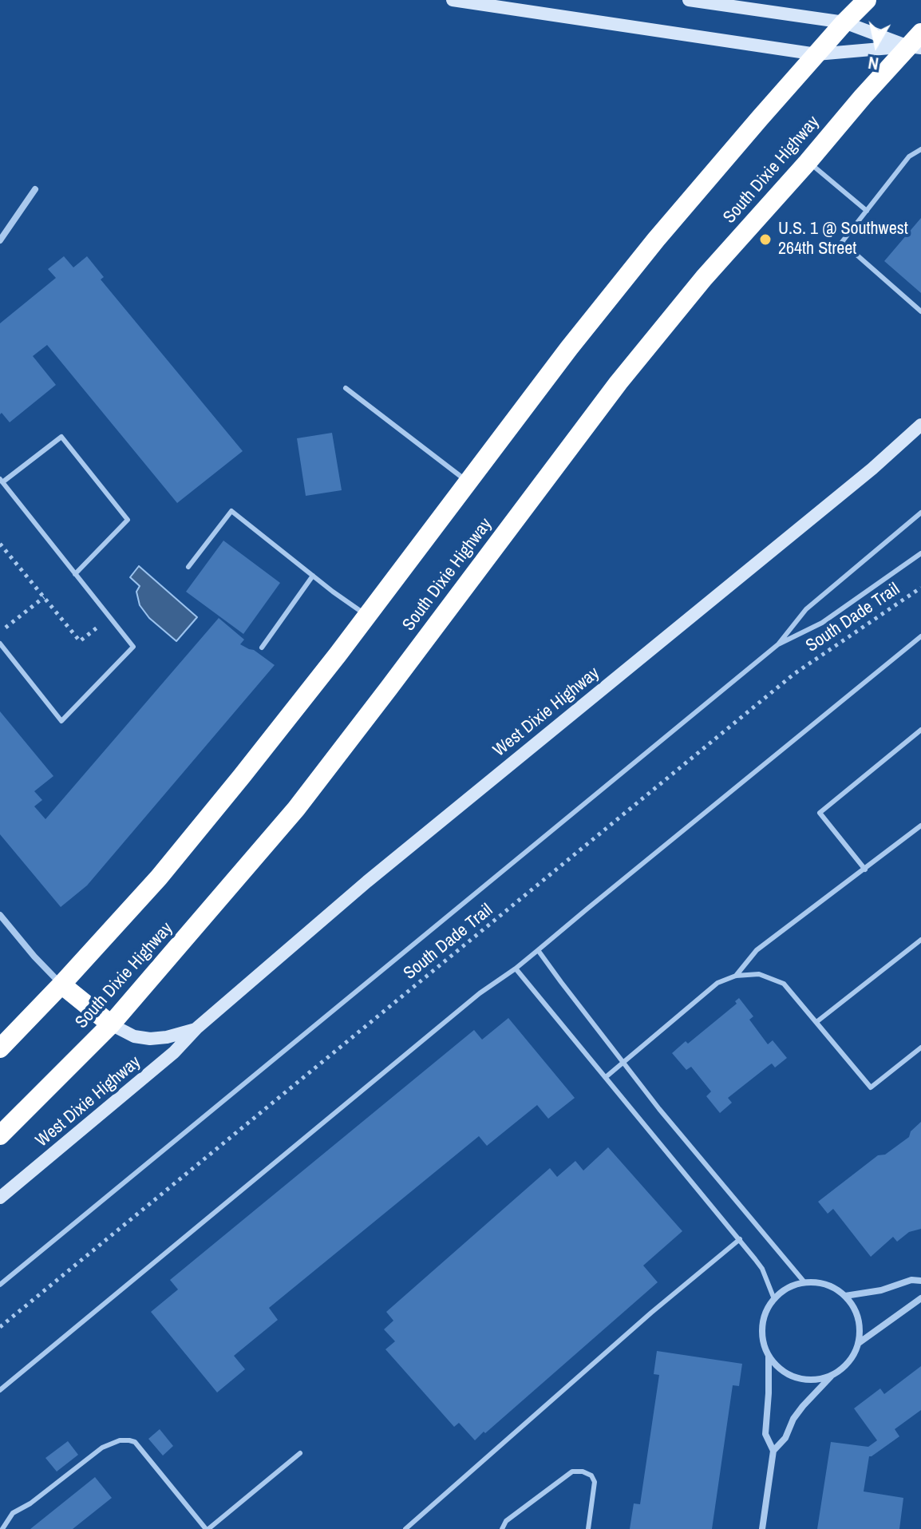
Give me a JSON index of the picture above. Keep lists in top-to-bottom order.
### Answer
{
  "streets": {
    "highway": ["South Dixie Highway"],
    "street": ["West Dixie Highway"],
    "path": ["South Dade Trail"]
  },
  "crossings": [
    ["South Dixie Highway", "West Dixie Highway"]
  ],
  "places": ["U.S. 1 @ Southwest 264th Street"],
  "north": "bottom"
}
